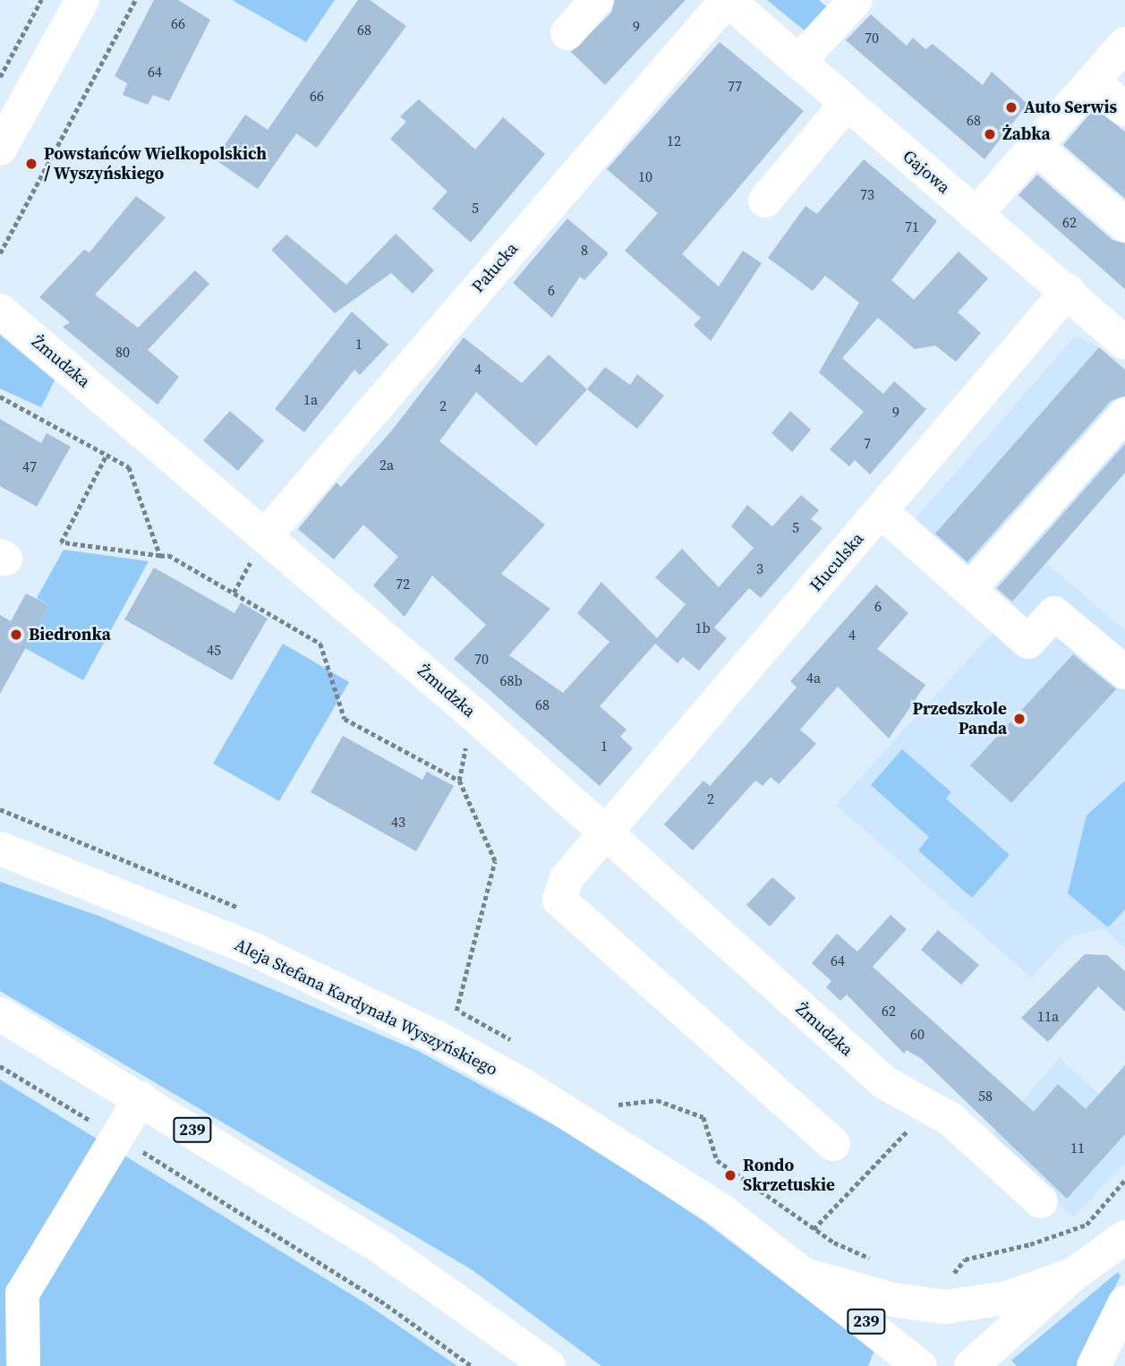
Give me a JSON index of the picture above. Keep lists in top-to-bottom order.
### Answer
{
  "streets": {
    "street": [
      "Gajowa",
      "Pałucka",
      "Żmudzka",
      "Huculska",
      "Aleja Stefana Kardynała Wyszyńskiego",
      "239"
    ]
  },
  "crossings": [
    ["Gajowa", "Pałucka"],
    ["Gajowa", "Huculska"],
    ["Pałucka", "Żmudzka"],
    ["Żmudzka", "Huculska"]
  ],
  "places": [
    "Auto Serwis",
    "Żabka",
    "Powstańców Wielkopolskich / Wyszyńskiego",
    "Biedronka",
    "Przedszkole Panda",
    "Rondo Skrzetuskie"
  ],
  "house_numbers": [
    "66",
    "9",
    "68",
    "70",
    "64",
    "77",
    "66",
    "68",
    "12",
    "10",
    "73",
    "5",
    "62",
    "71",
    "8",
    "6",
    "1",
    "80",
    "4",
    "1a",
    "2",
    "9",
    "7",
    "2a",
    "47",
    "5",
    "3",
    "72",
    "6",
    "1b",
    "4",
    "45",
    "70",
    "4a",
    "68b",
    "68",
    "1",
    "2",
    "43",
    "64",
    "62",
    "11a",
    "60",
    "58",
    "11"
  ]
}
